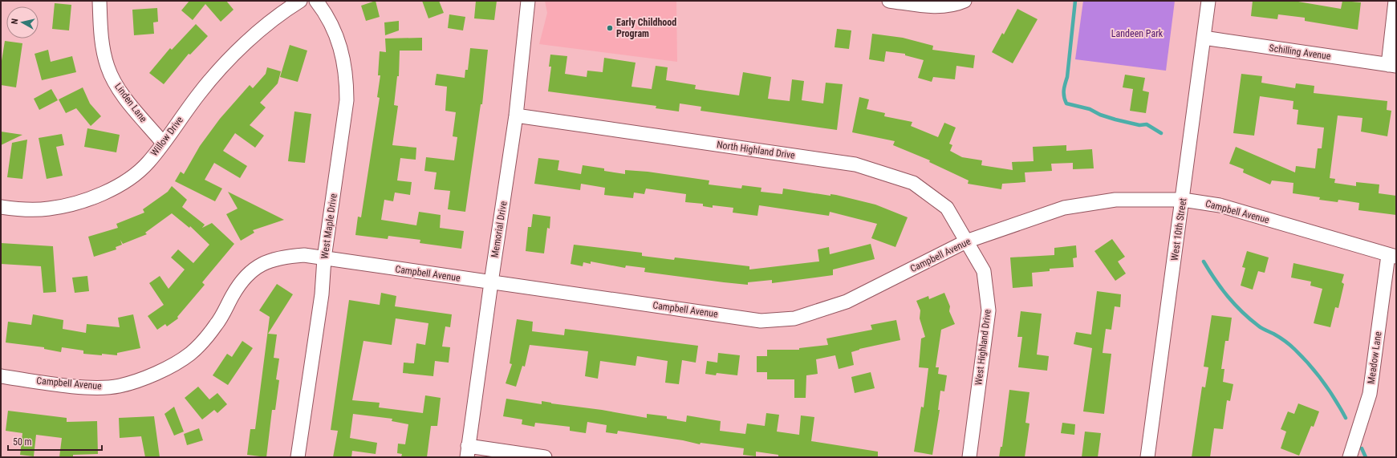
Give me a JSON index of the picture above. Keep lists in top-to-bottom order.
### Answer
{
  "streets": {
    "street": [
      "Schilling Avenue",
      "Linden Lane",
      "Willow Drive",
      "North Highland Drive",
      "Campbell Avenue",
      "West Maple Drive",
      "Memorial Drive",
      "West 10th Street",
      "West Highland Drive",
      "Meadow Lane"
    ]
  },
  "crossings": [
    ["Schilling Avenue", "West 10th Street"],
    ["Linden Lane", "Willow Drive"],
    ["North Highland Drive", "Campbell Avenue"],
    ["North Highland Drive", "Memorial Drive"],
    ["North Highland Drive", "West Highland Drive"],
    ["Campbell Avenue", "West Maple Drive"],
    ["Campbell Avenue", "Memorial Drive"],
    ["Campbell Avenue", "West 10th Street"],
    ["Campbell Avenue", "West Highland Drive"],
    ["Campbell Avenue", "Meadow Lane"]
  ],
  "parks": ["Landeen Park"],
  "places": ["Early Childhood Program"],
  "scale_bar": "50 m",
  "north": "left"
}
